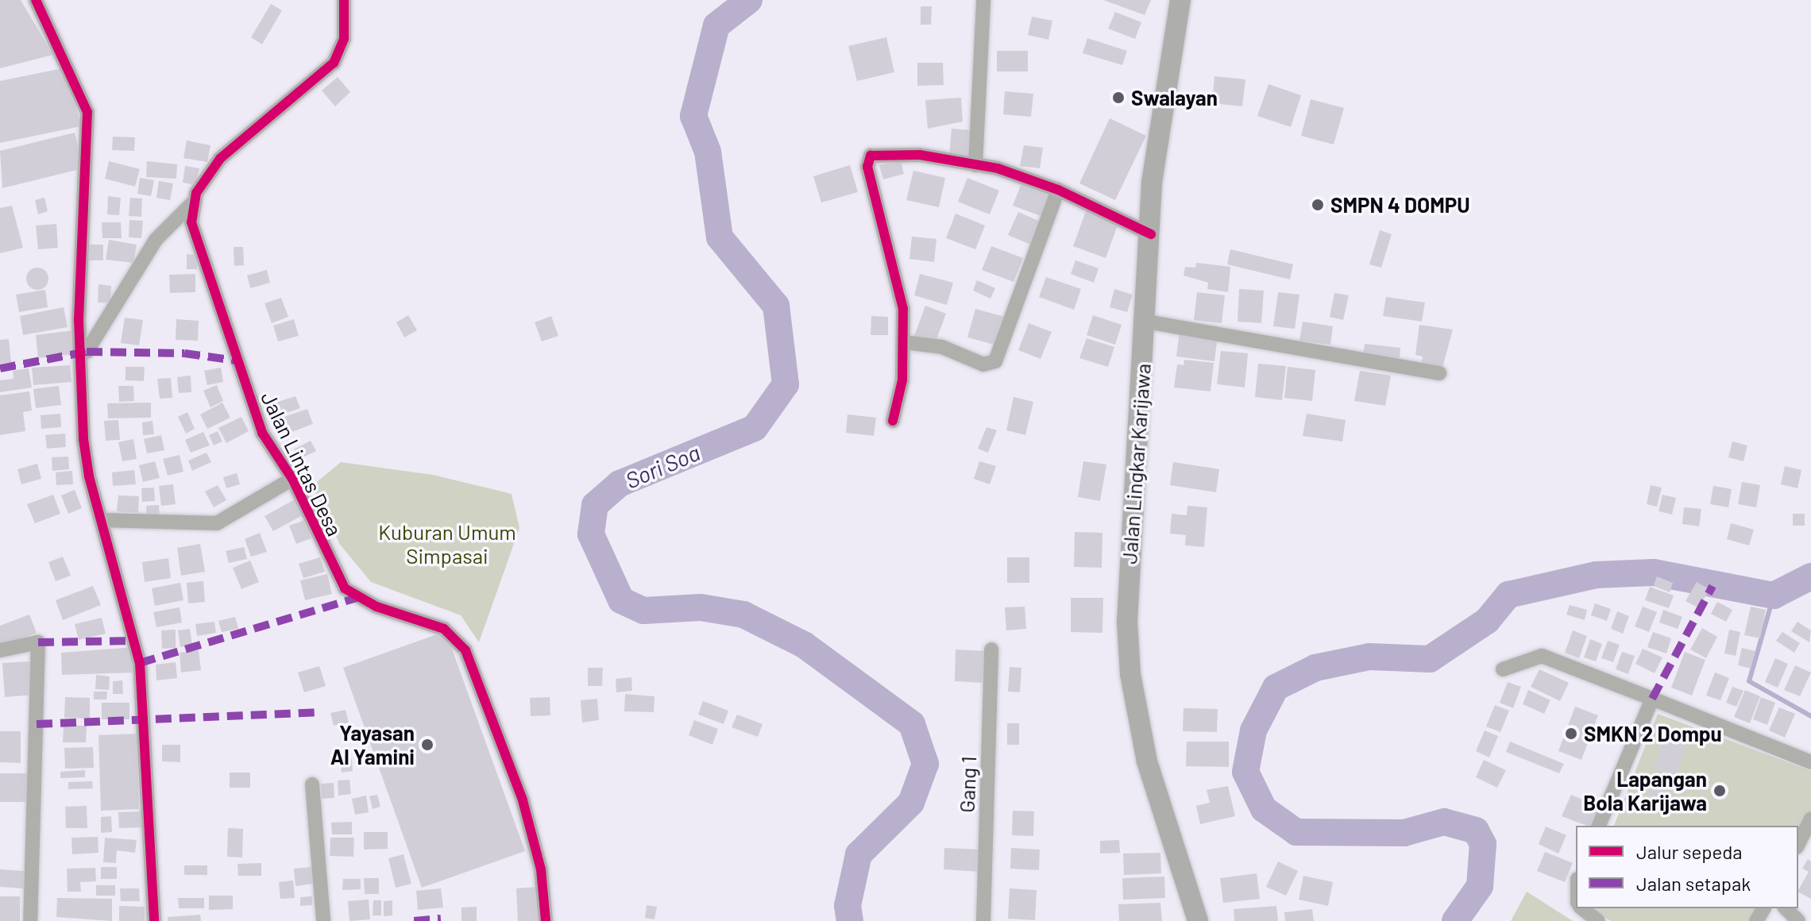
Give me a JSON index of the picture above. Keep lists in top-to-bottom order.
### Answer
{
  "streets": {
    "main road": ["Jalan Lingkar Karijawa"],
    "street": ["Jalan Lintas Desa", "Gang 1"]
  },
  "water": ["Sori Soa"],
  "parks": ["Kuburan Umum Simpasai"],
  "places": [
    "Swalayan",
    "SMPN 4 DOMPU",
    "SMKN 2 Dompu",
    "Yayasan Al Yamini",
    "Lapangan Bola Karijawa"
  ],
  "legend": ["Jalur sepeda", "Jalan setapak"]
}
